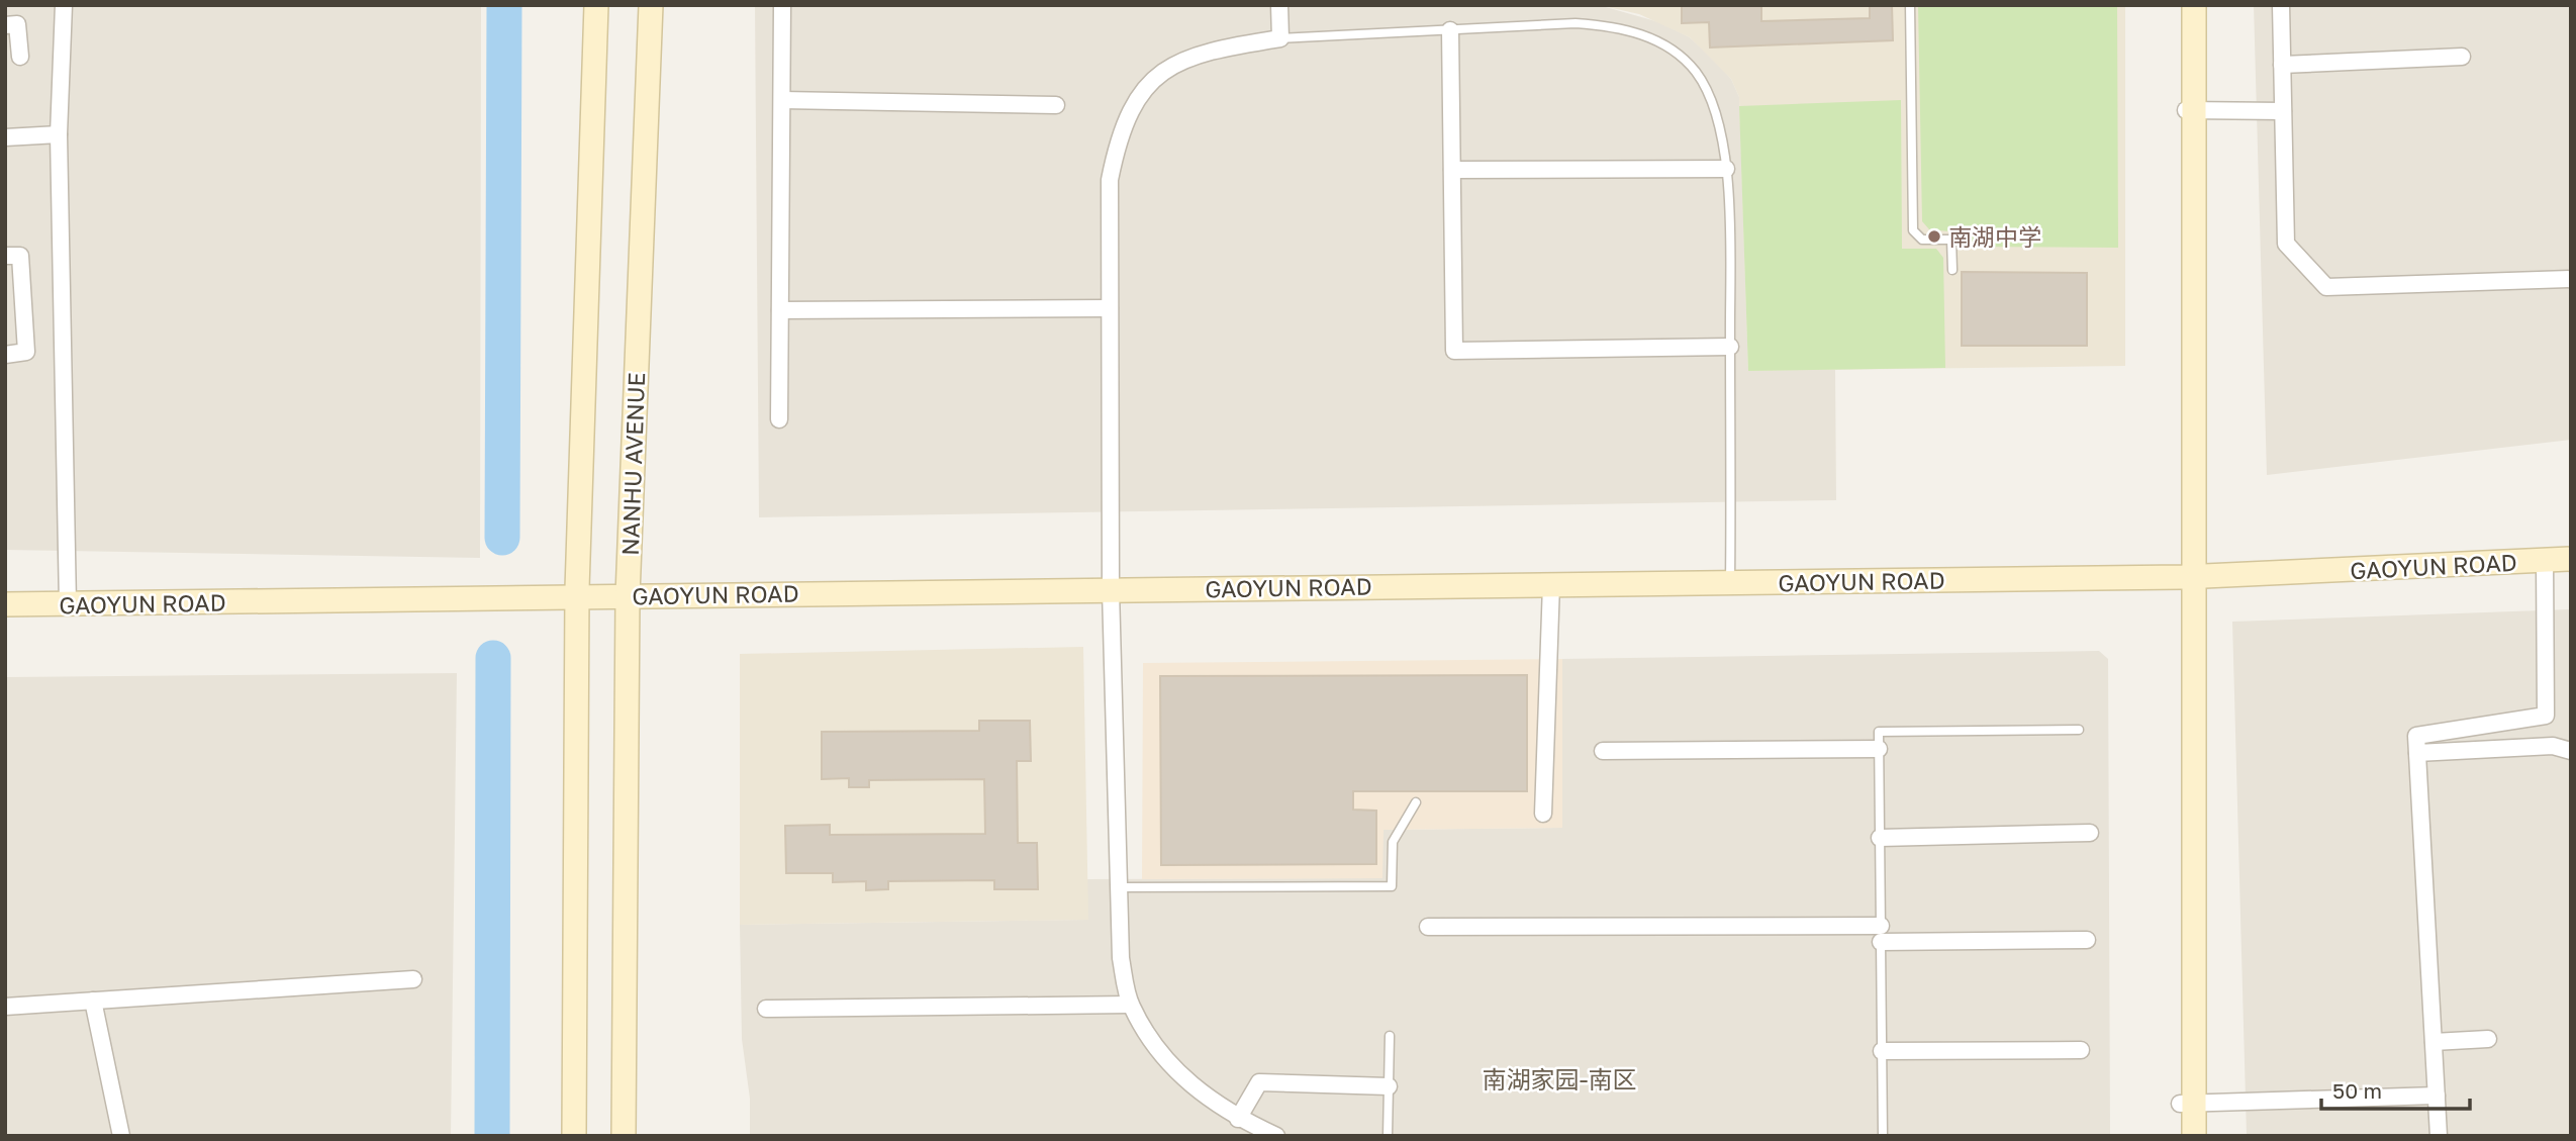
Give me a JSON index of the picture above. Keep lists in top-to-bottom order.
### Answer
{
  "streets": {
    "main road": ["NANHU AVENUE", "GAOYUN ROAD"]
  },
  "crossings": [
    ["NANHU AVENUE", "GAOYUN ROAD"]
  ],
  "districts": ["南湖家园-南区"],
  "places": ["南湖中学"],
  "scale_bar": "50 m"
}
